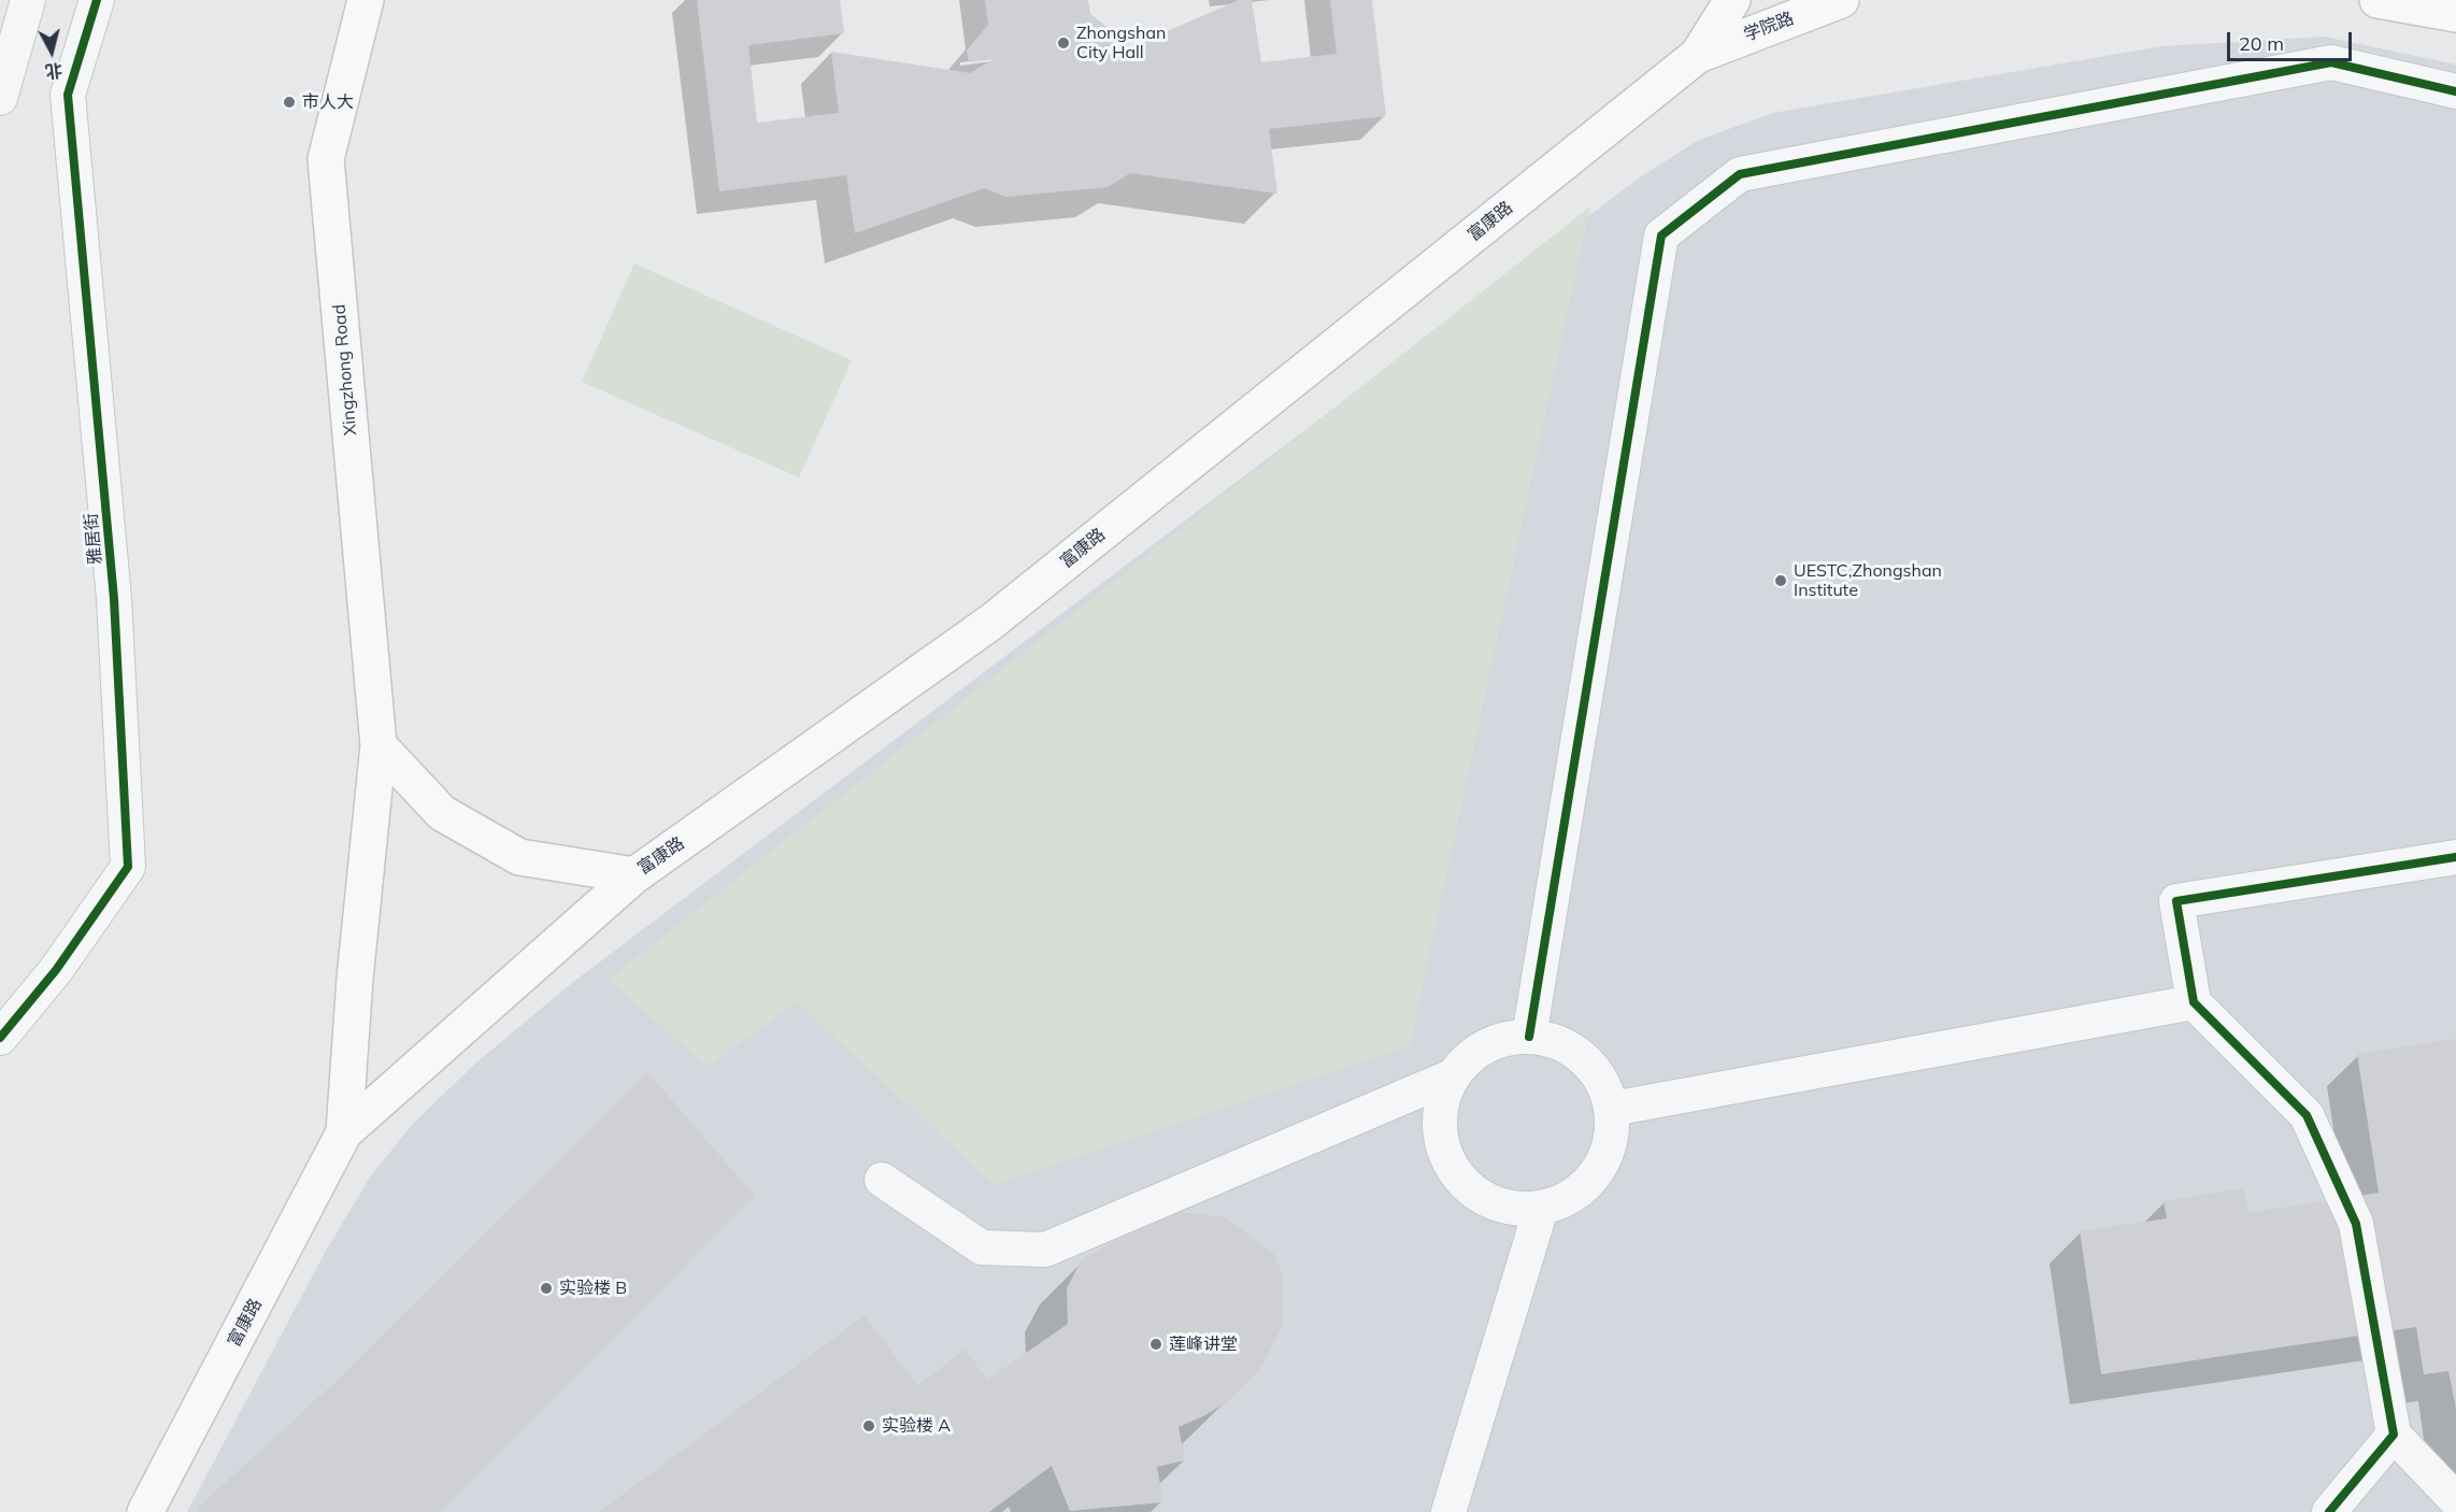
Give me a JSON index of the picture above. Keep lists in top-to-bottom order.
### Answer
{
  "streets": {
    "main road": ["学院路", "富康路", "Xingzhong Road"],
    "street": ["雅居街"]
  },
  "crossings": [
    ["学院路", "富康路"],
    ["富康路", "Xingzhong Road"]
  ],
  "places": [
    "Zhongshan City Hall",
    "市人大",
    "UESTC,Zhongshan Institute",
    "实验楼 B",
    "莲峰讲堂",
    "实验楼 A"
  ],
  "scale_bar": "20 m",
  "north": "bottom"
}
